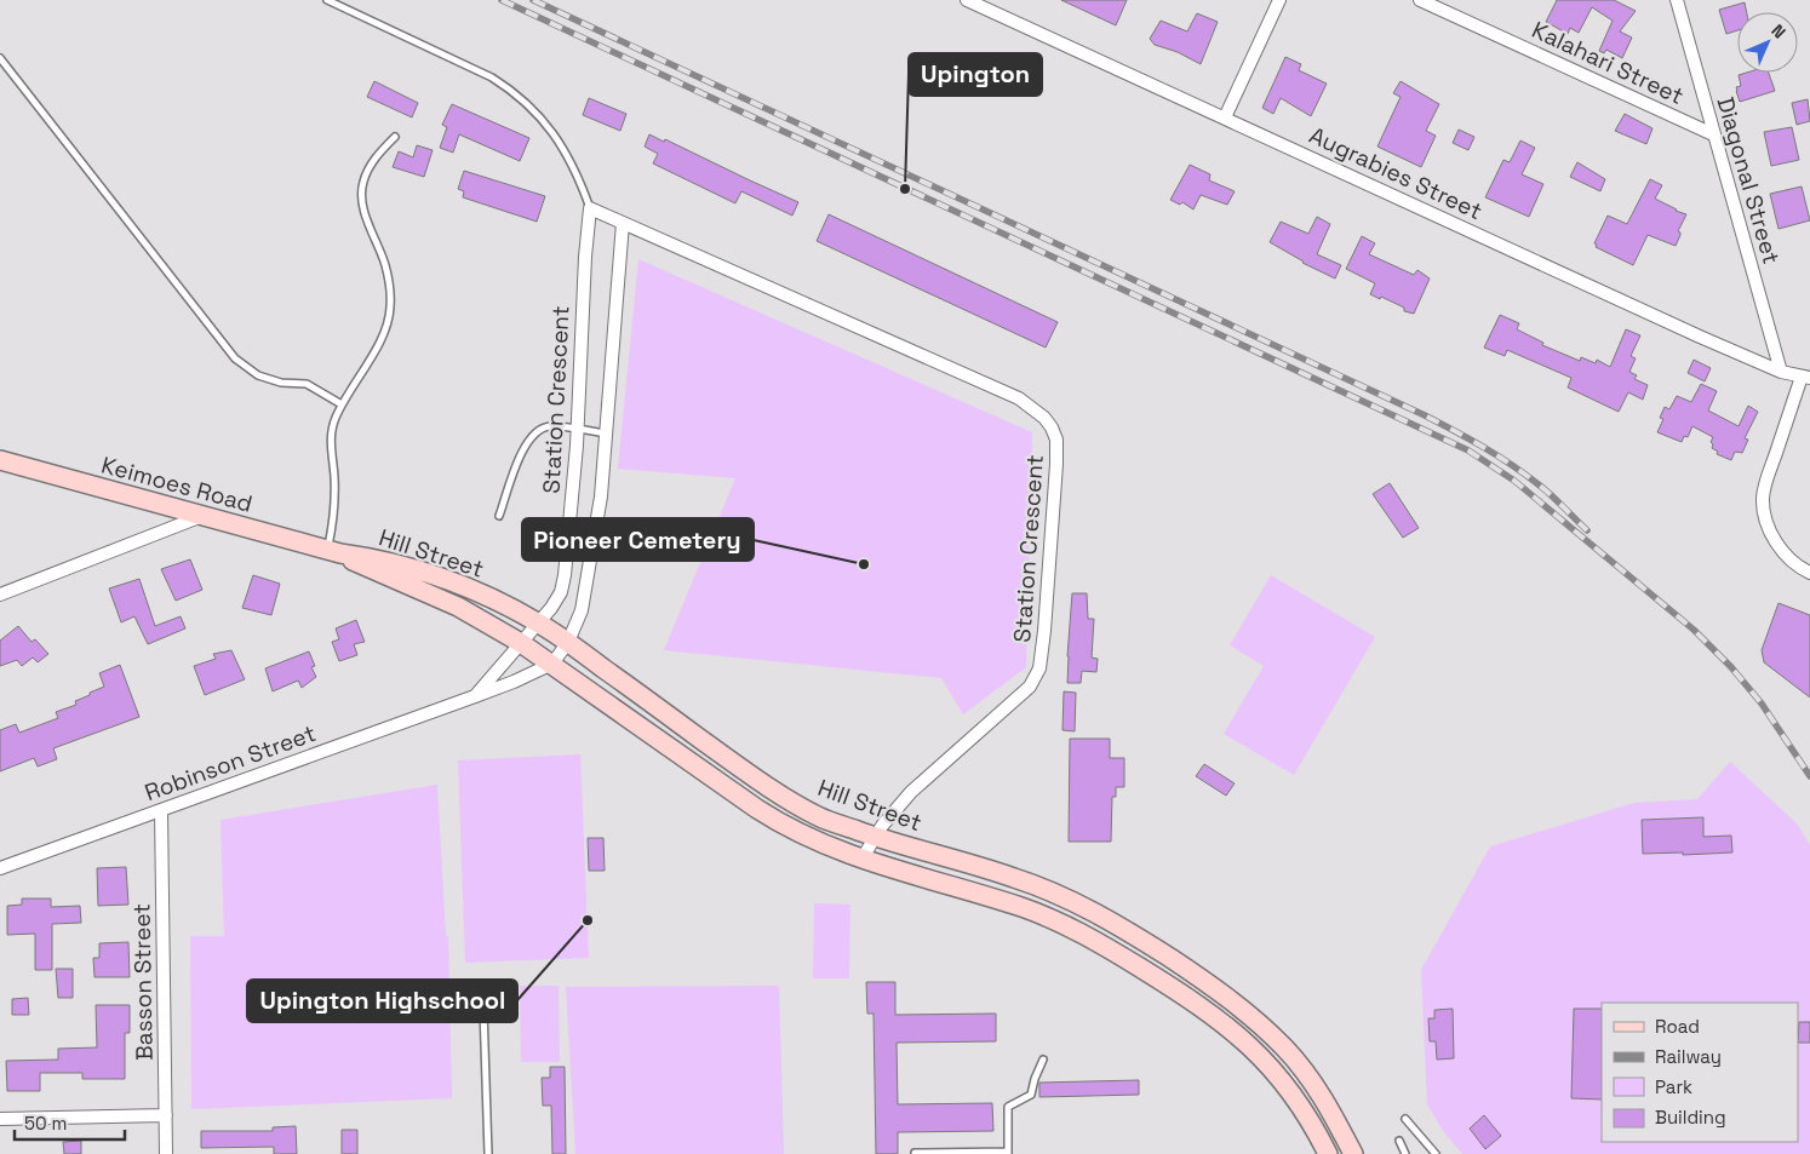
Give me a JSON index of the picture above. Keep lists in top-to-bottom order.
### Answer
{
  "streets": {
    "street": [
      "Kalahari Street",
      "Augrabies Street",
      "Diagonal Street",
      "Station Crescent",
      "Keimoes Road",
      "Hill Street",
      "Robinson Street",
      "Basson Street"
    ]
  },
  "crossings": [
    ["Kalahari Street", "Diagonal Street"],
    ["Augrabies Street", "Diagonal Street"],
    ["Station Crescent", "Hill Street"],
    ["Station Crescent", "Robinson Street"],
    ["Keimoes Road", "Hill Street"],
    ["Hill Street", "Robinson Street"],
    ["Robinson Street", "Basson Street"]
  ],
  "places": ["Upington", "Pioneer Cemetery", "Upington Highschool"],
  "legend": [
    "Road",
    "Railway",
    "Park",
    "Building"
  ],
  "scale_bar": "50 m",
  "north": "top right"
}
